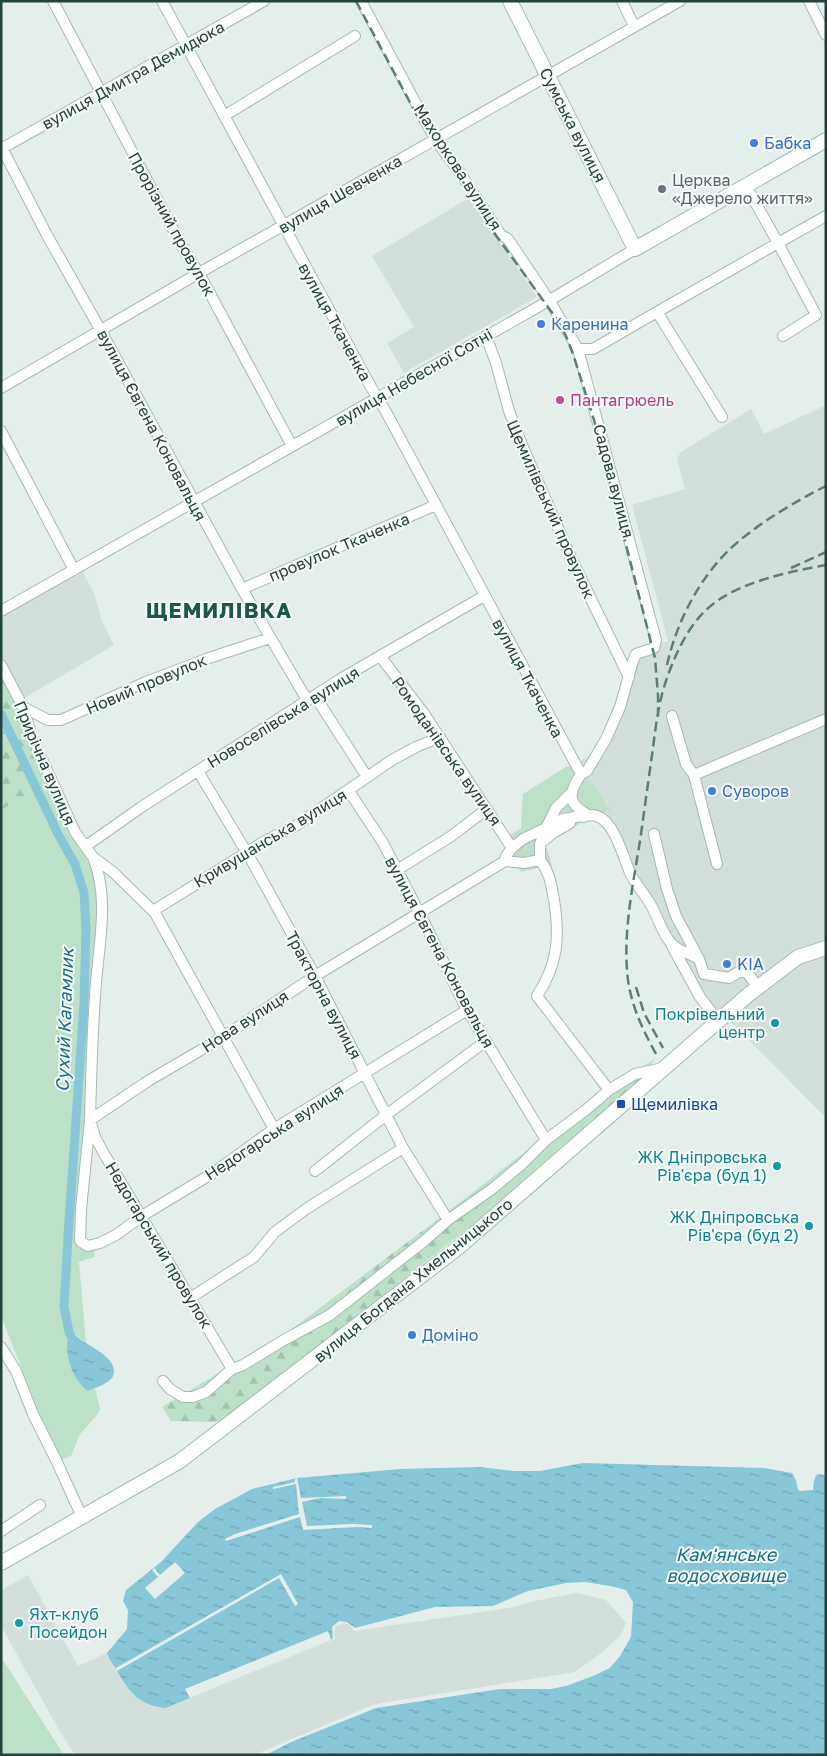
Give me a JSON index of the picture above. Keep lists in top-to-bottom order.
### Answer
{
  "streets": {
    "main road": ["Сумська вулиця", "вулиця Небесної Сотні", "вулиця Богдана Хмельницького"],
    "street": [
      "вулиця Дмитра Демидюка",
      "Махоркова вулиця",
      "вулиця Шевченка",
      "Прорізний провулок",
      "вулиця Ткаченка",
      "вулиця Євгена Коновальця",
      "Садова вулиця",
      "Щемилівський провулок",
      "провулок Ткаченка",
      "Новий провулок",
      "Новоселівська вулиця",
      "Ромоданівська вулиця",
      "Прирічна вулиця",
      "Кривушанська вулиця",
      "Тракторна вулиця",
      "Нова вулиця",
      "Недогарська вулиця",
      "Недогарський провулок"
    ]
  },
  "crossings": [
    ["вулиця Дмитра Демидюка", "Прорізний провулок"],
    ["вулиця Дмитра Демидюка", "вулиця Ткаченка"],
    ["вулиця Дмитра Демидюка", "вулиця Євгена Коновальця"],
    ["Сумська вулиця", "вулиця Шевченка"],
    ["Сумська вулиця", "вулиця Небесної Сотні"],
    ["Махоркова вулиця", "вулиця Шевченка"],
    ["Махоркова вулиця", "вулиця Небесної Сотні"],
    ["Махоркова вулиця", "Садова вулиця"],
    ["вулиця Шевченка", "Прорізний провулок"],
    ["вулиця Шевченка", "вулиця Ткаченка"],
    ["вулиця Шевченка", "вулиця Євгена Коновальця"],
    ["Прорізний провулок", "вулиця Небесної Сотні"],
    ["вулиця Ткаченка", "вулиця Небесної Сотні"],
    ["вулиця Ткаченка", "провулок Ткаченка"],
    ["вулиця Ткаченка", "Новоселівська вулиця"],
    ["вулиця Небесної Сотні", "вулиця Євгена Коновальця"],
    ["вулиця Небесної Сотні", "Садова вулиця"],
    ["вулиця Небесної Сотні", "Щемилівський провулок"],
    ["вулиця Євгена Коновальця", "провулок Ткаченка"],
    ["вулиця Євгена Коновальця", "Новий провулок"],
    ["вулиця Євгена Коновальця", "Новоселівська вулиця"],
    ["вулиця Євгена Коновальця", "Кривушанська вулиця"],
    ["вулиця Євгена Коновальця", "Нова вулиця"],
    ["вулиця Євгена Коновальця", "Недогарська вулиця"],
    ["Садова вулиця", "Щемилівський провулок"],
    ["Новий провулок", "Прирічна вулиця"],
    ["Новоселівська вулиця", "Ромоданівська вулиця"],
    ["Новоселівська вулиця", "Прирічна вулиця"],
    ["Новоселівська вулиця", "Тракторна вулиця"],
    ["Ромоданівська вулиця", "Кривушанська вулиця"],
    ["Прирічна вулиця", "Кривушанська вулиця"],
    ["Прирічна вулиця", "Нова вулиця"],
    ["Прирічна вулиця", "Недогарська вулиця"],
    ["Кривушанська вулиця", "Тракторна вулиця"],
    ["Тракторна вулиця", "Нова вулиця"],
    ["Тракторна вулиця", "Недогарська вулиця"],
    ["Нова вулиця", "Недогарська вулиця"],
    ["Нова вулиця", "Недогарський провулок"],
    ["Недогарська вулиця", "Недогарський провулок"]
  ],
  "districts": ["ЩЕМИЛІВКА"],
  "water": ["Сухий Кагамлик", "Кам'янське водосховище"],
  "places": {
    "other": [
      "Бабка",
      "Церква «Джерело життя»",
      "Каренина",
      "Пантагрюель",
      "Суворов",
      "KIA",
      "Покрівельний центр",
      "ЖК Дніпровська Рів'єра (буд 1)",
      "ЖК Дніпровська Рів'єра (буд 2)",
      "Доміно",
      "Яхт-клуб Посейдон"
    ],
    "transit": ["Щемилівка"]
  }
}
